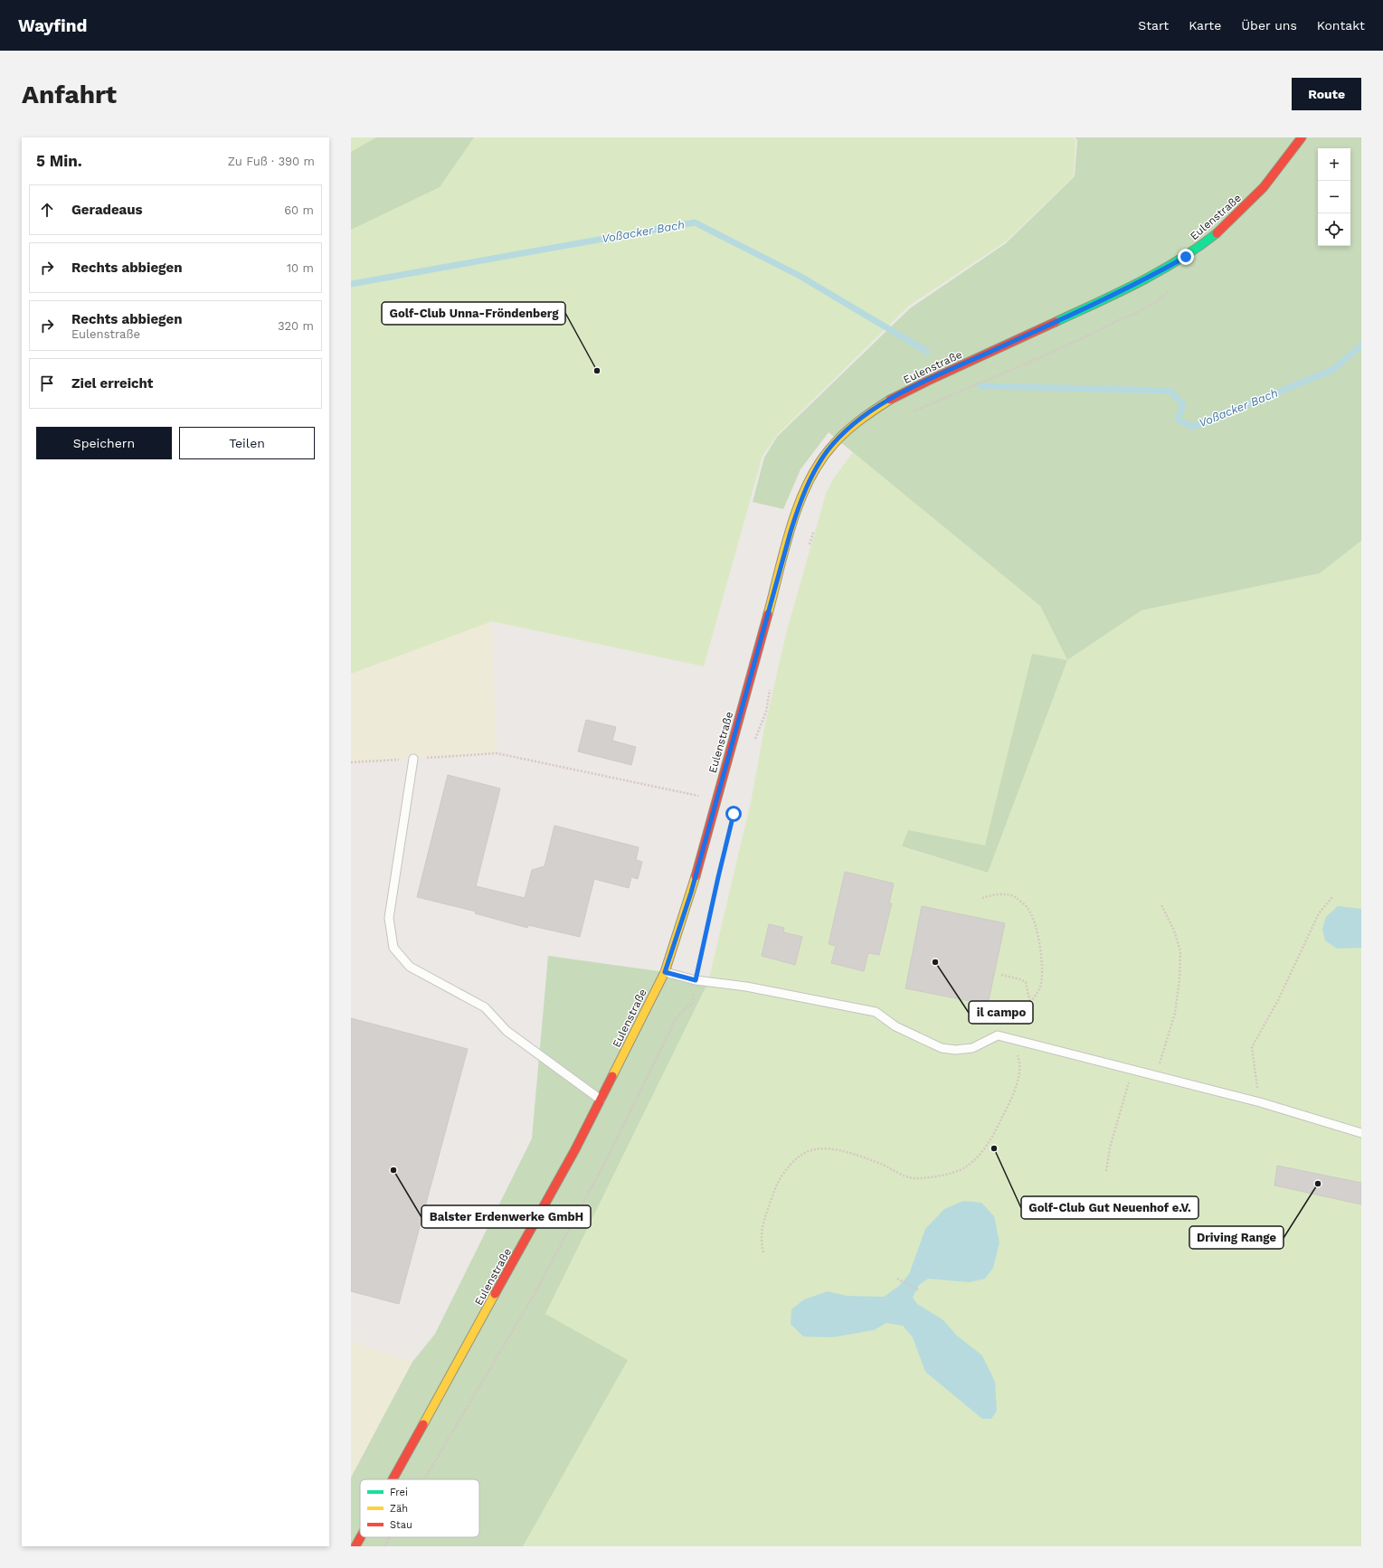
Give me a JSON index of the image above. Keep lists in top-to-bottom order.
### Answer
{
  "streets": {
    "main road": ["Eulenstraße"]
  },
  "water": ["Voßacker Bach"],
  "places": [
    "Golf-Club Unna-Fröndenberg",
    "il campo",
    "Golf-Club Gut Neuenhof e.V.",
    "Balster Erdenwerke GmbH",
    "Driving Range"
  ],
  "legend": ["Frei", "Zäh", "Stau"],
  "page": {
    "header": "Wayfind",
    "nav": [
      "Start",
      "Karte",
      "Über uns",
      "Kontakt"
    ],
    "buttons": [
      "Route",
      ["Speichern", "Teilen"]
    ],
    "title": "Anfahrt",
    "heading": ["5 Min.", "Zu Fuß · 390 m"],
    "map_buttons": ["+", "−"],
    "list": [
      ["Geradeaus", "60 m"],
      ["Rechts abbiegen", "10 m"],
      ["Rechts abbiegen", "Eulenstraße", "320 m"],
      "Ziel erreicht"
    ]
  }
}
